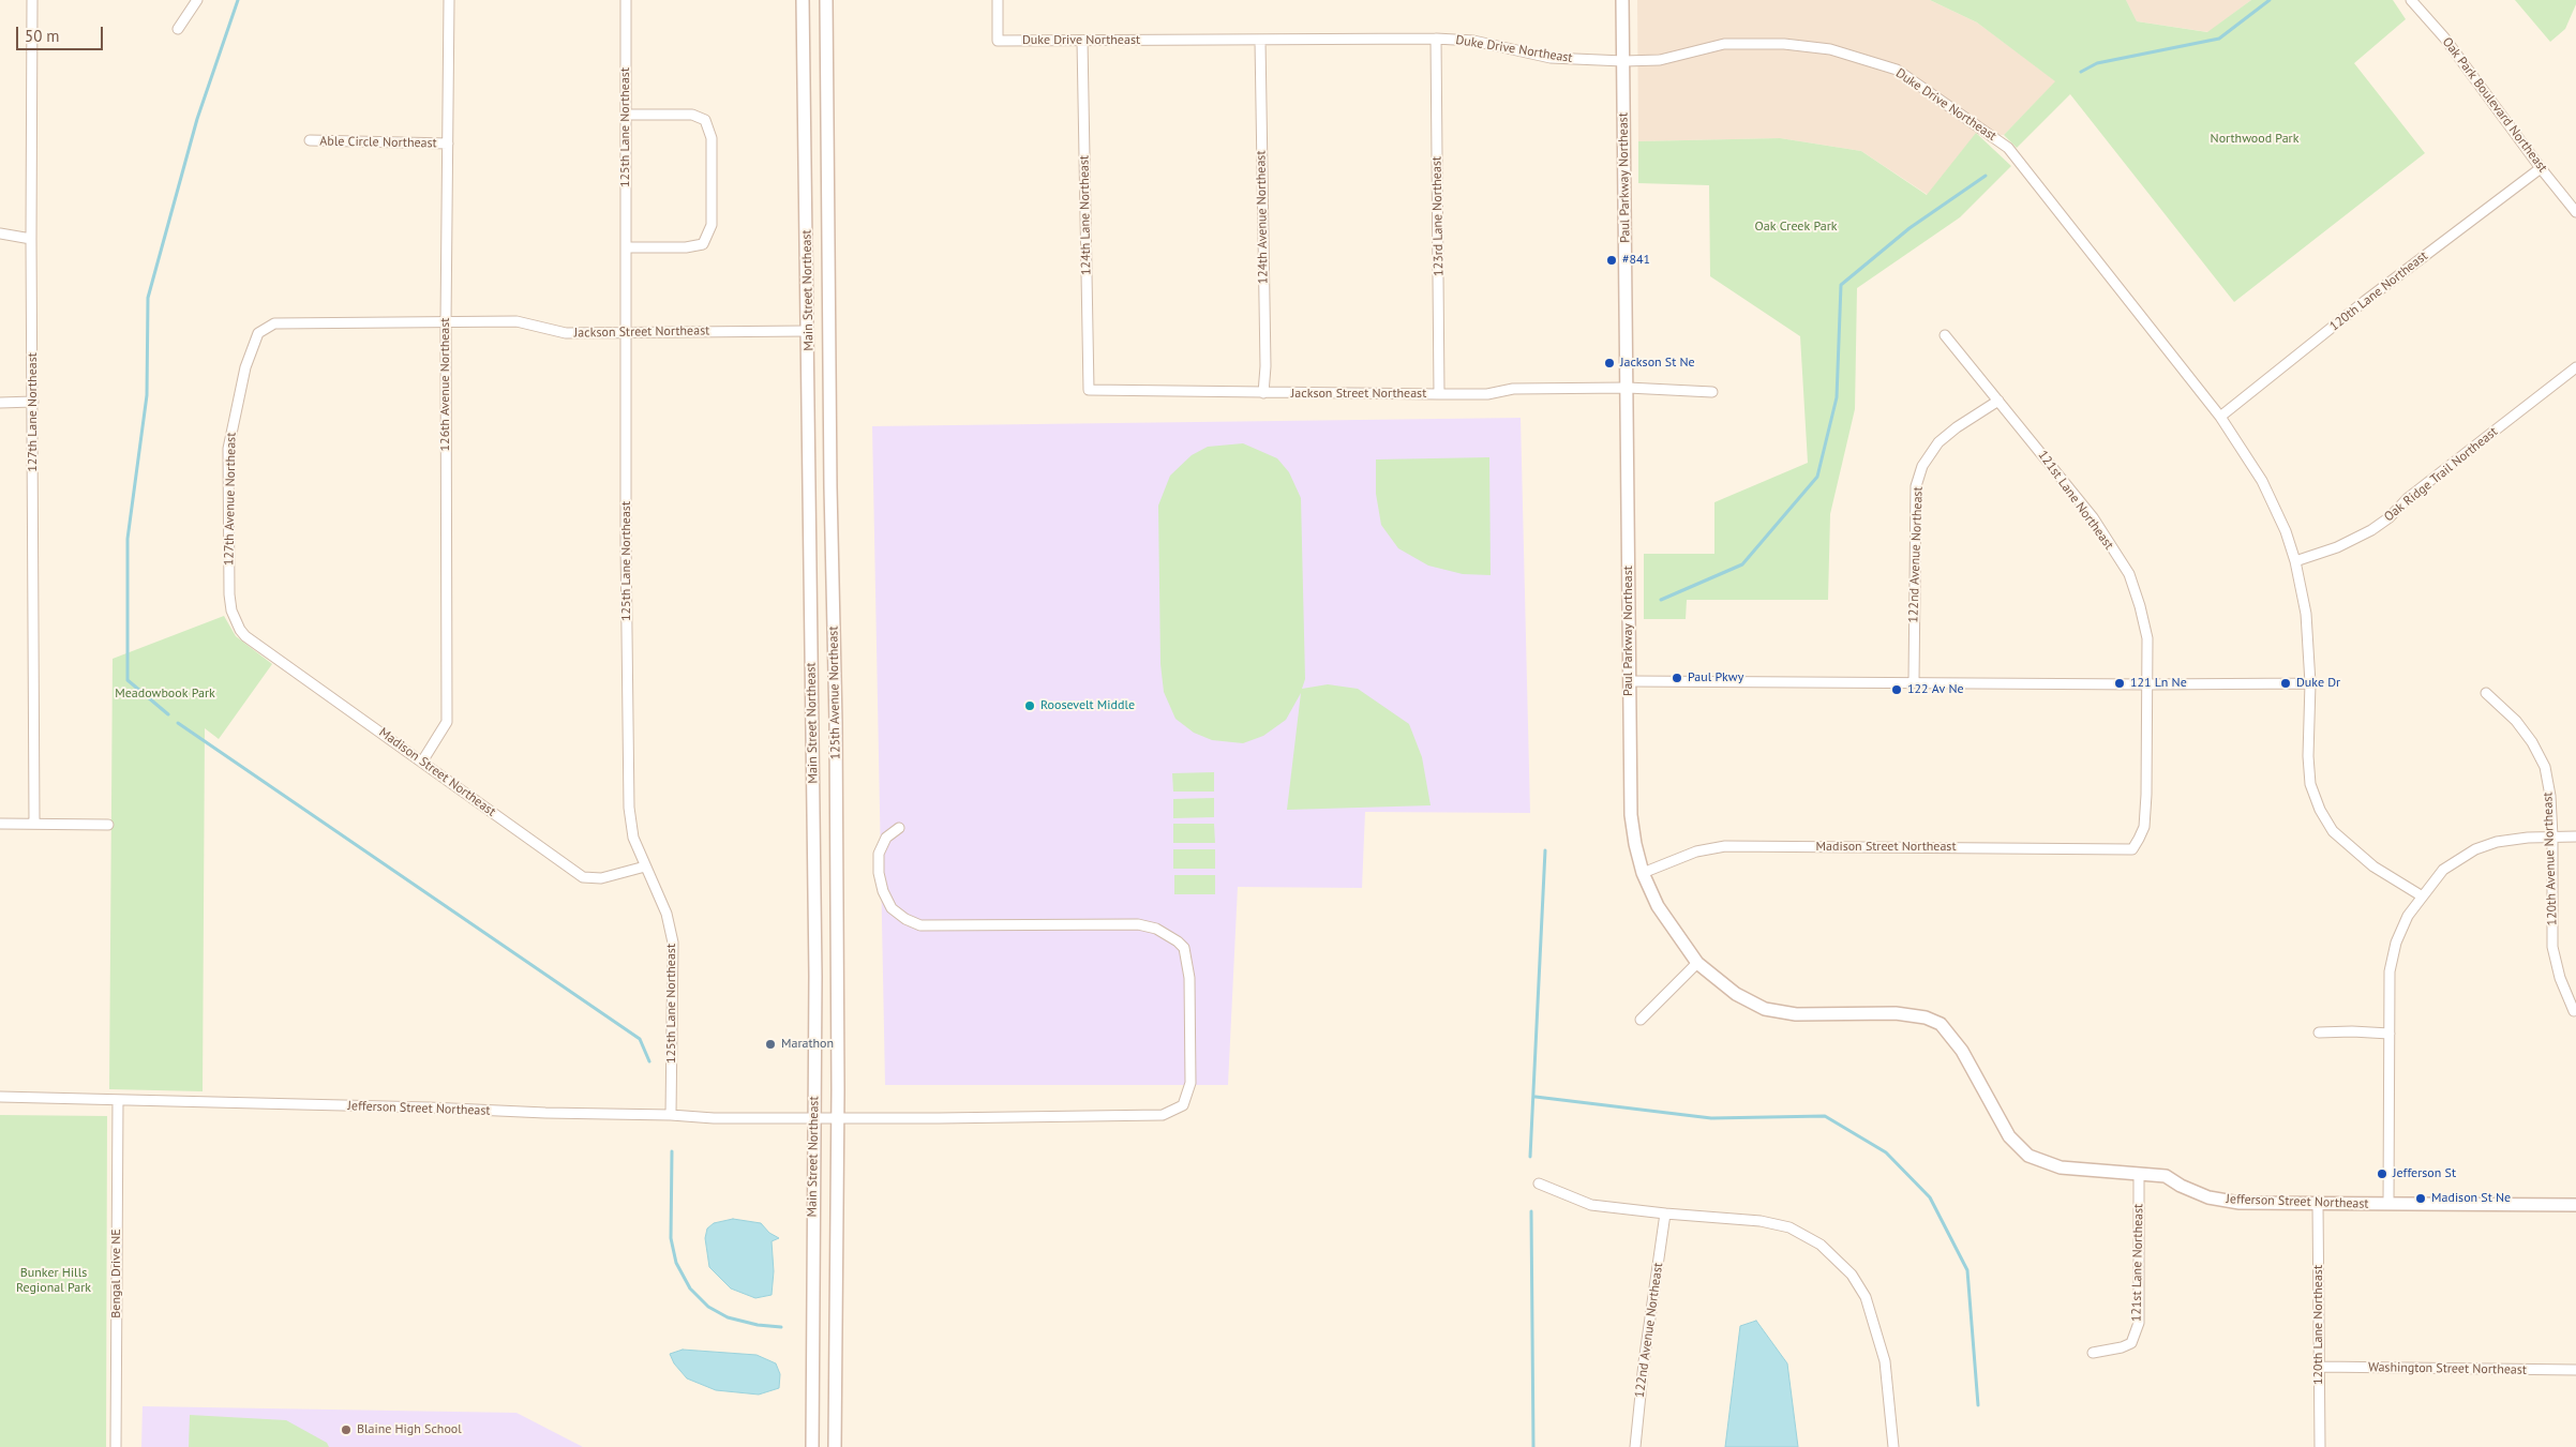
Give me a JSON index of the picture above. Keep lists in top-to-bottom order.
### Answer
{
  "streets": {
    "main road": [
      "Paul Parkway Northeast",
      "Main Street Northeast",
      "125th Avenue Northeast",
      "Jefferson Street Northeast"
    ],
    "street": [
      "Duke Drive Northeast",
      "Oak Park Boulevard Northeast",
      "125th Lane Northeast",
      "Able Circle Northeast",
      "124th Lane Northeast",
      "123rd Lane Northeast",
      "124th Avenue Northeast",
      "120th Lane Northeast",
      "Jackson Street Northeast",
      "126th Avenue Northeast",
      "127th Lane Northeast",
      "Oak Ridge Trail Northeast",
      "127th Avenue Northeast",
      "121st Lane Northeast",
      "122nd Avenue Northeast",
      "Madison Street Northeast",
      "120th Avenue Northeast",
      "Bengal Drive NE",
      "Washington Street Northeast"
    ]
  },
  "crossings": [
    ["Duke Drive Northeast", "Paul Parkway Northeast"],
    ["Duke Drive Northeast", "124th Lane Northeast"],
    ["Duke Drive Northeast", "123rd Lane Northeast"],
    ["Duke Drive Northeast", "124th Avenue Northeast"],
    ["Duke Drive Northeast", "120th Lane Northeast"],
    ["Duke Drive Northeast", "Oak Ridge Trail Northeast"],
    ["Oak Park Boulevard Northeast", "120th Lane Northeast"],
    ["125th Lane Northeast", "Jackson Street Northeast"],
    ["125th Lane Northeast", "Madison Street Northeast"],
    ["125th Lane Northeast", "Jefferson Street Northeast"],
    ["Able Circle Northeast", "126th Avenue Northeast"],
    ["Paul Parkway Northeast", "Jackson Street Northeast"],
    ["Paul Parkway Northeast", "Madison Street Northeast"],
    ["Paul Parkway Northeast", "Jefferson Street Northeast"],
    ["124th Lane Northeast", "Jackson Street Northeast"],
    ["123rd Lane Northeast", "Jackson Street Northeast"],
    ["124th Avenue Northeast", "Jackson Street Northeast"],
    ["Main Street Northeast", "Jackson Street Northeast"],
    ["Main Street Northeast", "125th Avenue Northeast"],
    ["Main Street Northeast", "Jefferson Street Northeast"],
    ["120th Lane Northeast", "Jefferson Street Northeast"],
    ["120th Lane Northeast", "Washington Street Northeast"],
    ["Jackson Street Northeast", "126th Avenue Northeast"],
    ["Jackson Street Northeast", "127th Avenue Northeast"],
    ["126th Avenue Northeast", "Madison Street Northeast"],
    ["127th Avenue Northeast", "Madison Street Northeast"],
    ["121st Lane Northeast", "122nd Avenue Northeast"],
    ["121st Lane Northeast", "Madison Street Northeast"],
    ["121st Lane Northeast", "Jefferson Street Northeast"],
    ["125th Avenue Northeast", "Jefferson Street Northeast"],
    ["Madison Street Northeast", "Jefferson Street Northeast"],
    ["Jefferson Street Northeast", "Bengal Drive NE"]
  ],
  "parks": [
    "Northwood Park",
    "Oak Creek Park",
    "Meadowbook Park",
    "Bunker Hills Regional Park"
  ],
  "places": [
    "#841",
    "Jackson St Ne",
    "Paul Pkwy",
    "121 Ln Ne",
    "Duke Dr",
    "122 Av Ne",
    "Roosevelt Middle",
    "Marathon",
    "Jefferson St",
    "Madison St Ne",
    "Blaine High School"
  ],
  "scale_bar": "50 m"
}
